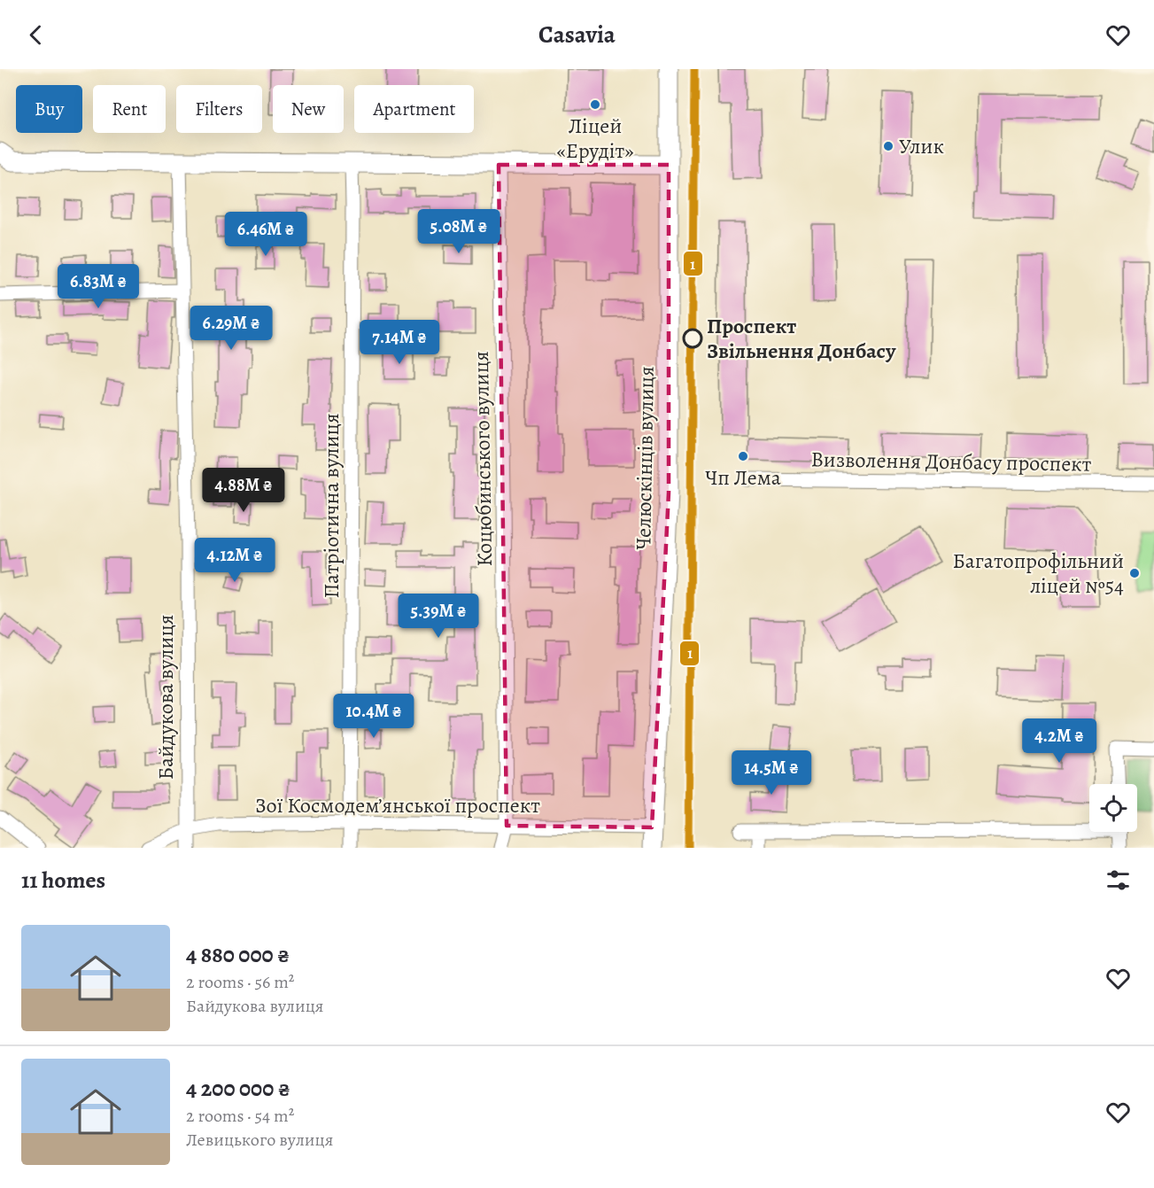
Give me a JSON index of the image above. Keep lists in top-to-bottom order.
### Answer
{
  "streets": {
    "main road": ["Челюскінців вулиця"],
    "street": [
      "Коцюбинського вулиця",
      "Визволення Донбасу проспект",
      "Патріотична вулиця",
      "Байдукова вулиця",
      "Зої Космодем’янської проспект"
    ]
  },
  "crossings": [
    ["Челюскінців вулиця", "Зої Космодем’янської проспект"],
    ["Коцюбинського вулиця", "Зої Космодем’янської проспект"],
    ["Патріотична вулиця", "Зої Космодем’янської проспект"],
    ["Байдукова вулиця", "Зої Космодем’янської проспект"]
  ],
  "places": [
    "Ліцей «Ерудіт»",
    "Улик",
    "Проспект Звільнення Донбасу",
    "Чп Лема",
    "Багатопрофільний ліцей №54"
  ],
  "lines": ["transit line 1"],
  "page": {
    "header": "Casavia",
    "chip": [
      "Buy",
      "Rent",
      "Filters",
      "New",
      "Apartment"
    ],
    "price": [
      "5.08M ₴",
      "6.46M ₴",
      "6.83M ₴",
      "6.29M ₴",
      "7.14M ₴",
      "4.88M ₴",
      "4.12M ₴",
      "5.39M ₴",
      "10.4M ₴",
      "4.2M ₴",
      "14.5M ₴"
    ],
    "heading": "11 homes",
    "list": [
      {
        "name": "4 880 000 ₴",
        "note": "2 rooms · 56 m² · Байдукова вулиця"
      },
      {
        "name": "4 200 000 ₴",
        "note": "2 rooms · 54 m² · Левицького вулиця"
      }
    ]
  }
}
